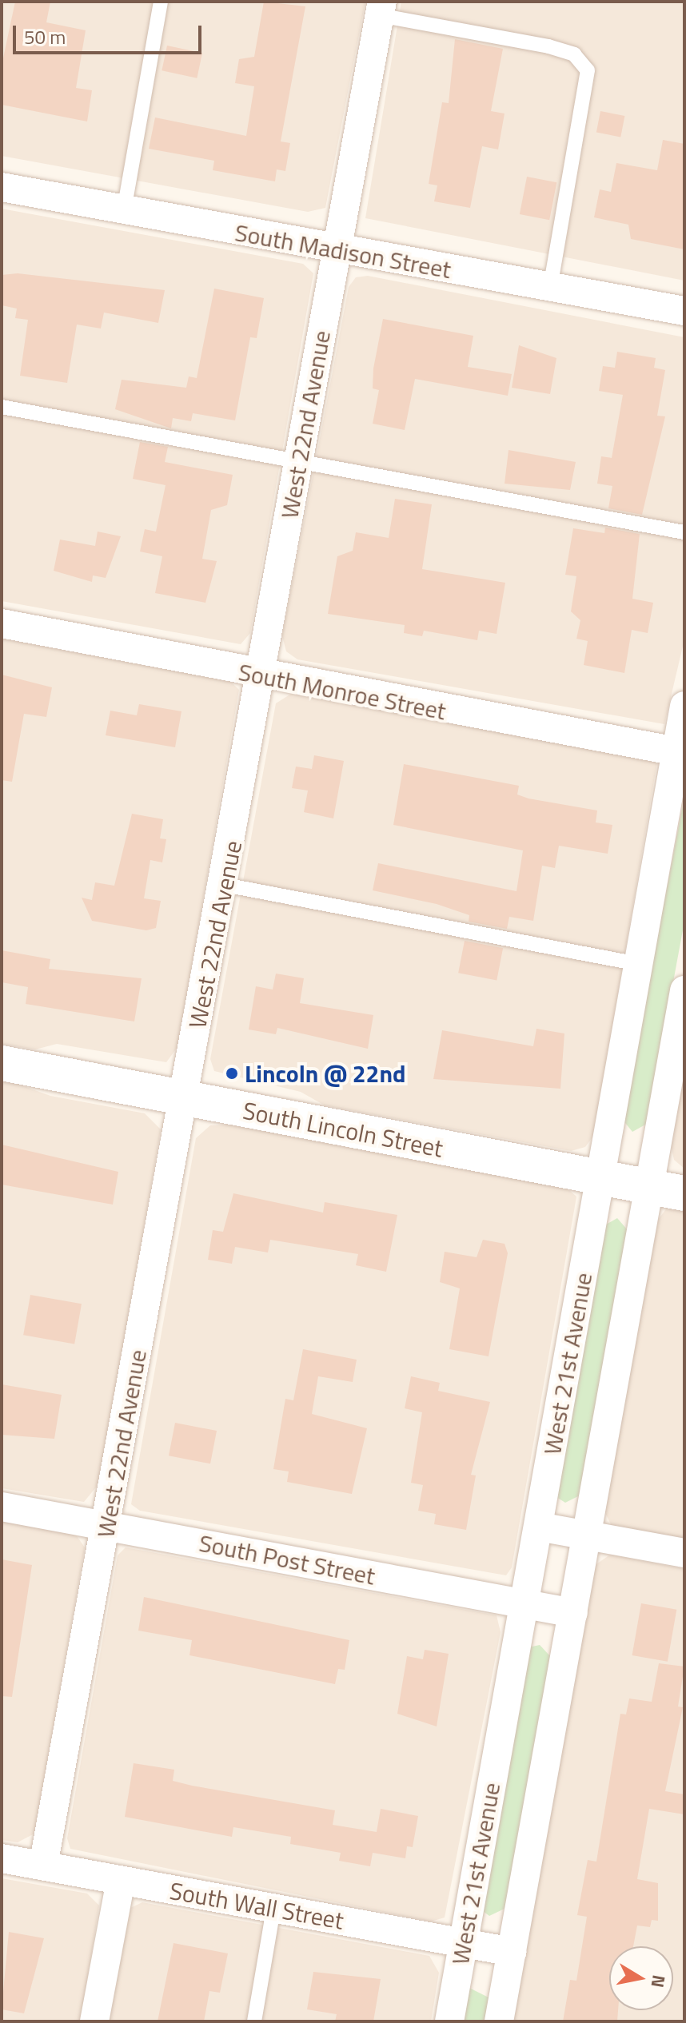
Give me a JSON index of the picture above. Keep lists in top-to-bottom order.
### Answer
{
  "streets": {
    "street": [
      "South Madison Street",
      "West 22nd Avenue",
      "South Monroe Street",
      "South Lincoln Street",
      "West 21st Avenue",
      "South Post Street",
      "South Wall Street"
    ]
  },
  "crossings": [
    ["South Madison Street", "West 22nd Avenue"],
    ["West 22nd Avenue", "South Monroe Street"],
    ["West 22nd Avenue", "South Lincoln Street"],
    ["West 22nd Avenue", "South Post Street"],
    ["West 22nd Avenue", "South Wall Street"],
    ["South Monroe Street", "West 21st Avenue"],
    ["South Lincoln Street", "West 21st Avenue"],
    ["West 21st Avenue", "South Post Street"],
    ["West 21st Avenue", "South Wall Street"]
  ],
  "places": ["Lincoln @ 22nd"],
  "scale_bar": "50 m",
  "north": "right"
}
